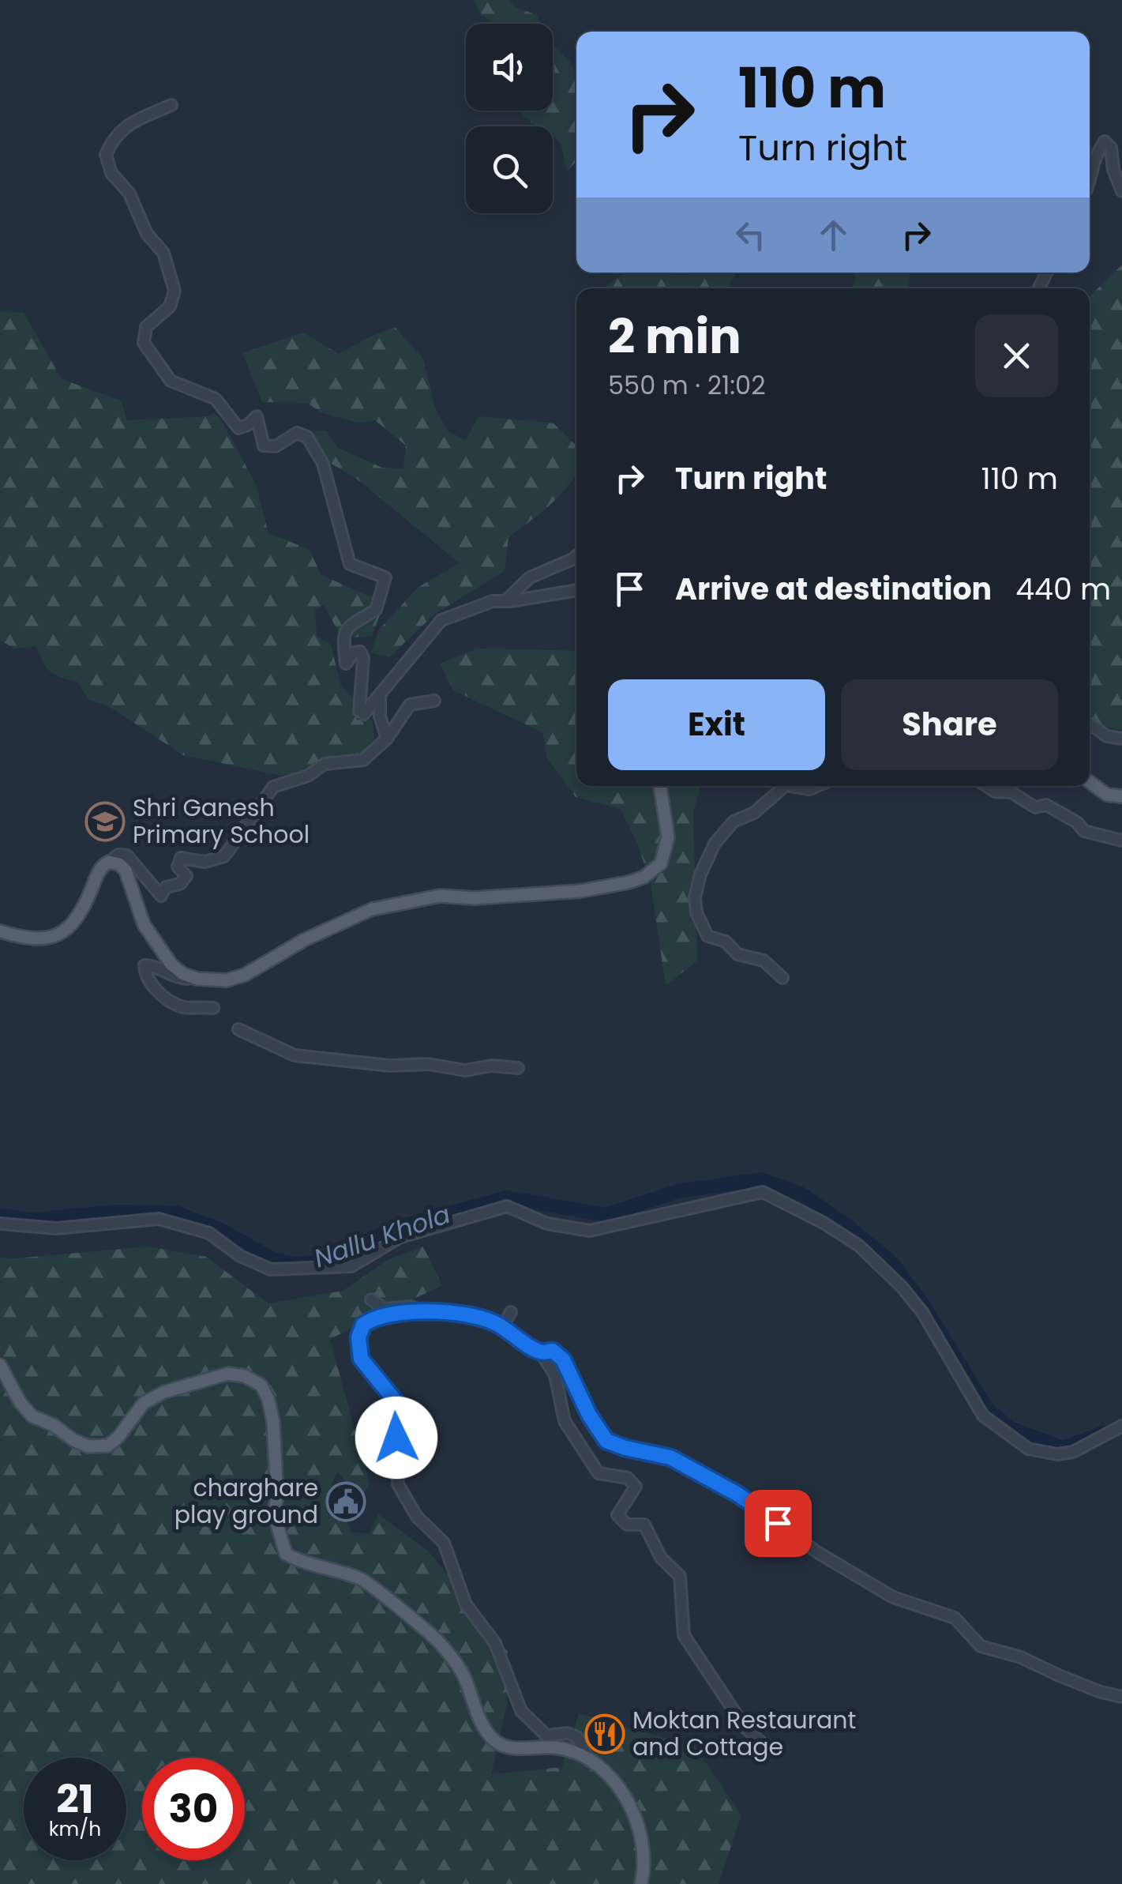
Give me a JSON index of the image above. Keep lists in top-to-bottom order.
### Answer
{
  "water": ["Nallu Khola"],
  "places": {
    "school or university": ["Shri Ganesh Primary School"],
    "public building": ["charghare play ground"],
    "restaurant": ["Moktan Restaurant and Cottage"]
  },
  "page": {
    "turn": ["110 m", "Turn right"],
    "heading": ["2 min", "550 m · 21:02"],
    "list": [
      {
        "name": "Turn right",
        "value": "110 m"
      },
      {
        "name": "Arrive at destination",
        "value": "440 m"
      }
    ],
    "buttons": ["Exit", "Share"],
    "speed": "21 km/h",
    "limit": "30"
  }
}
